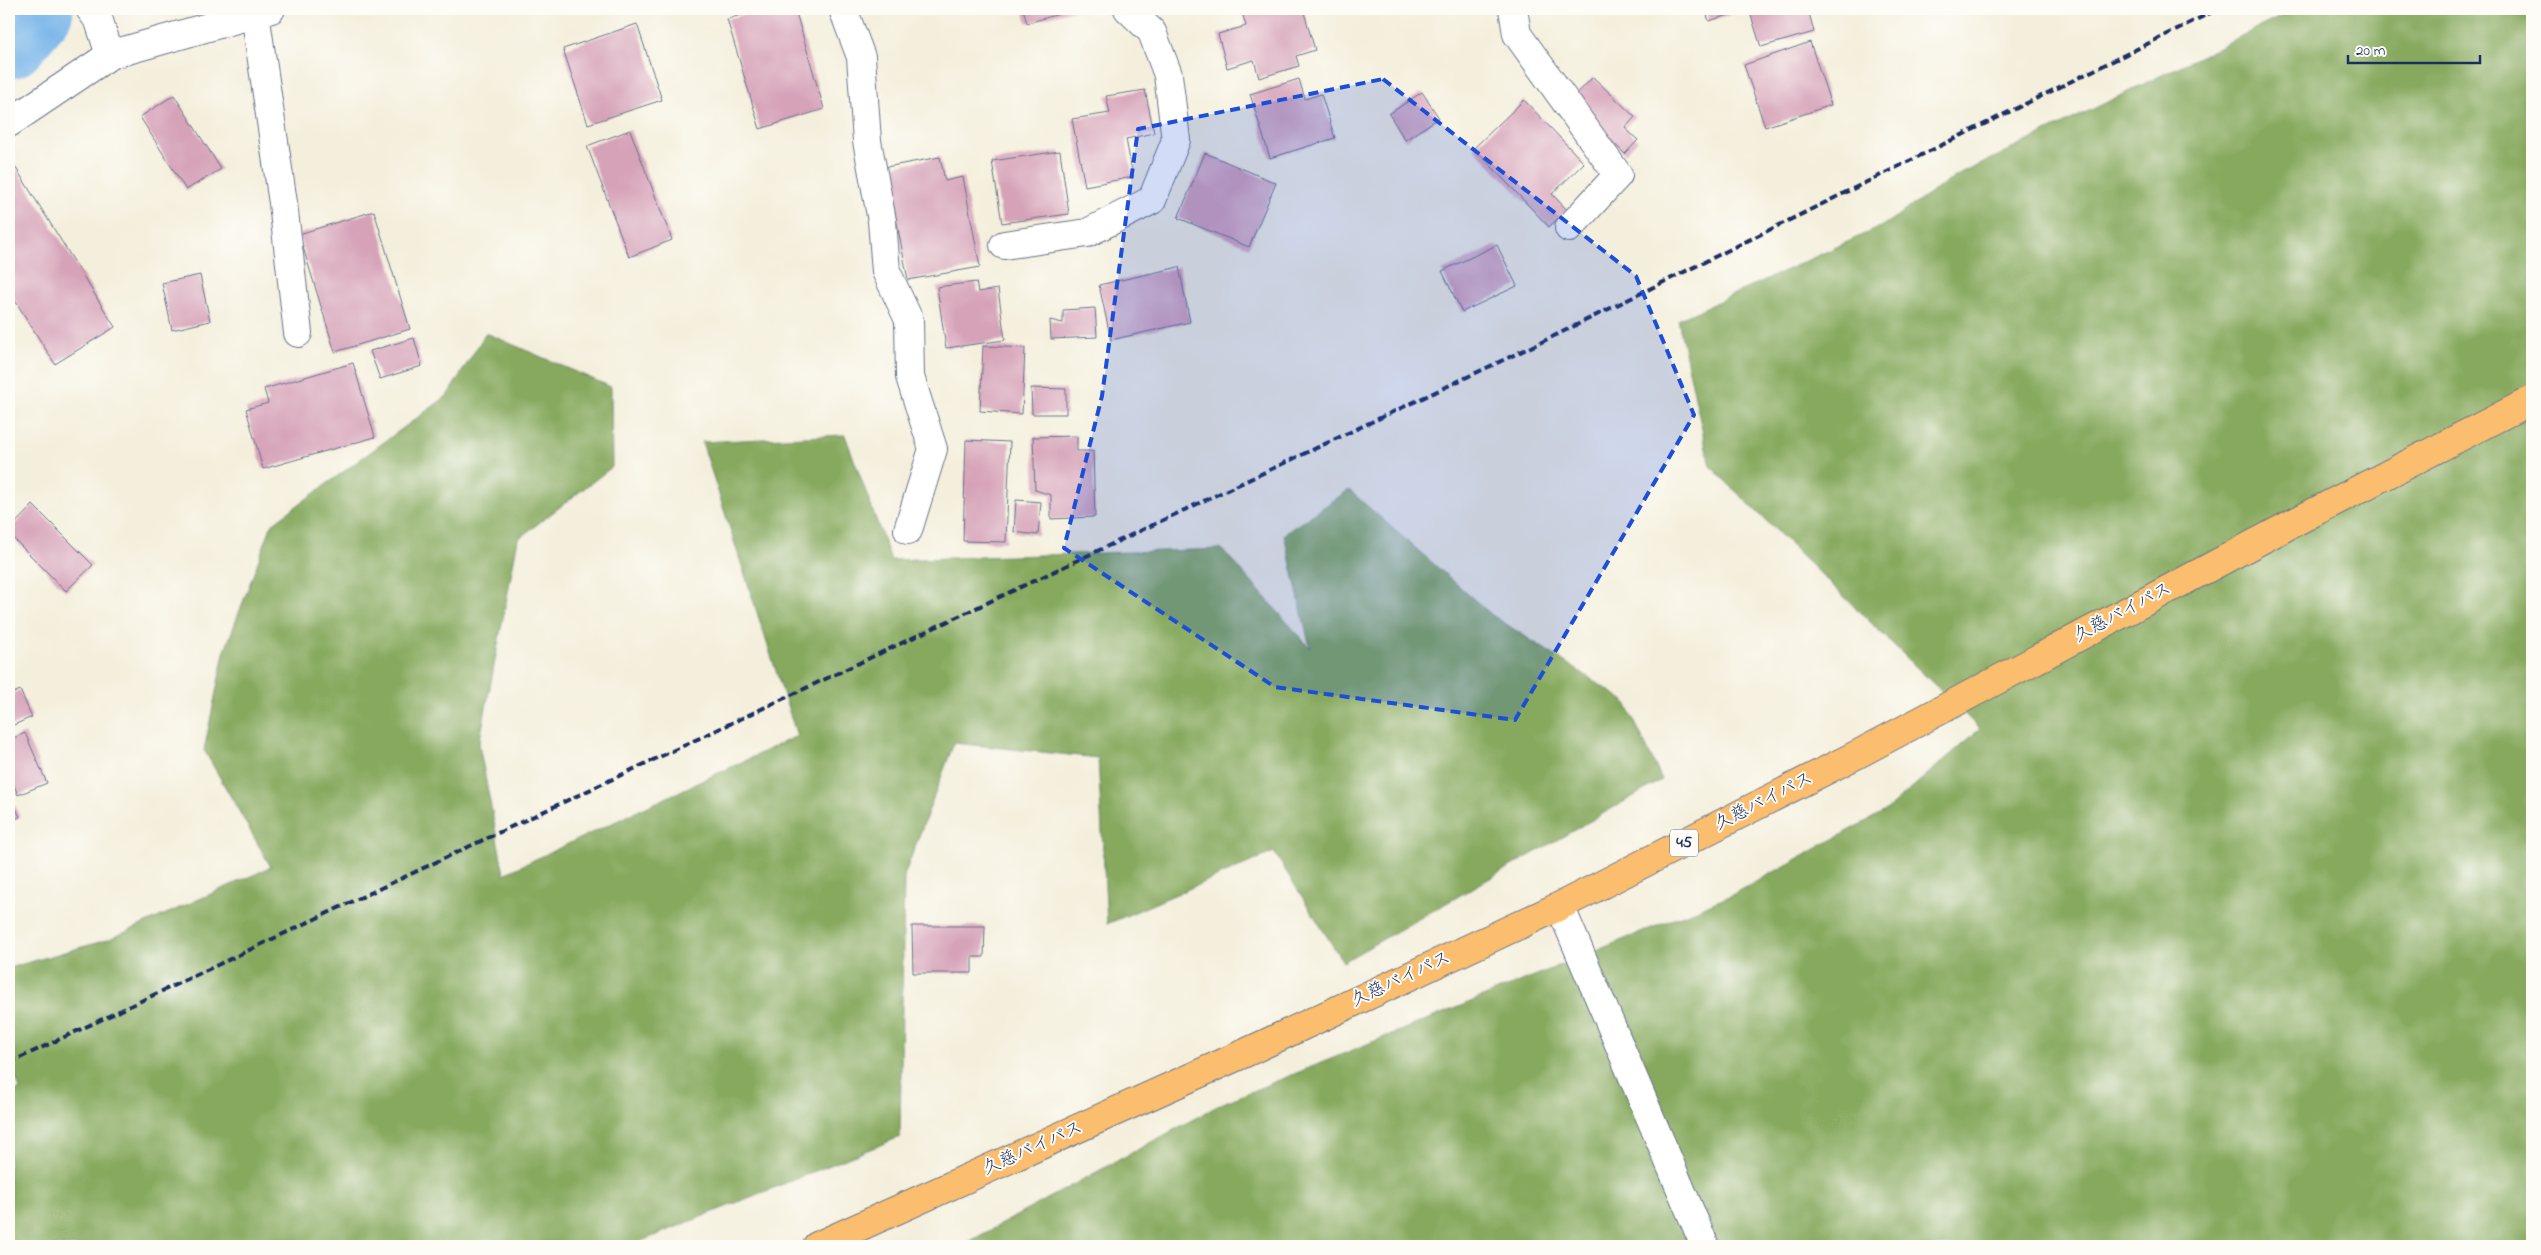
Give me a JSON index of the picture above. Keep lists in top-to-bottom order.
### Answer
{
  "streets": {
    "highway": ["久慈バイパス", "45"]
  },
  "scale_bar": "20 m"
}
